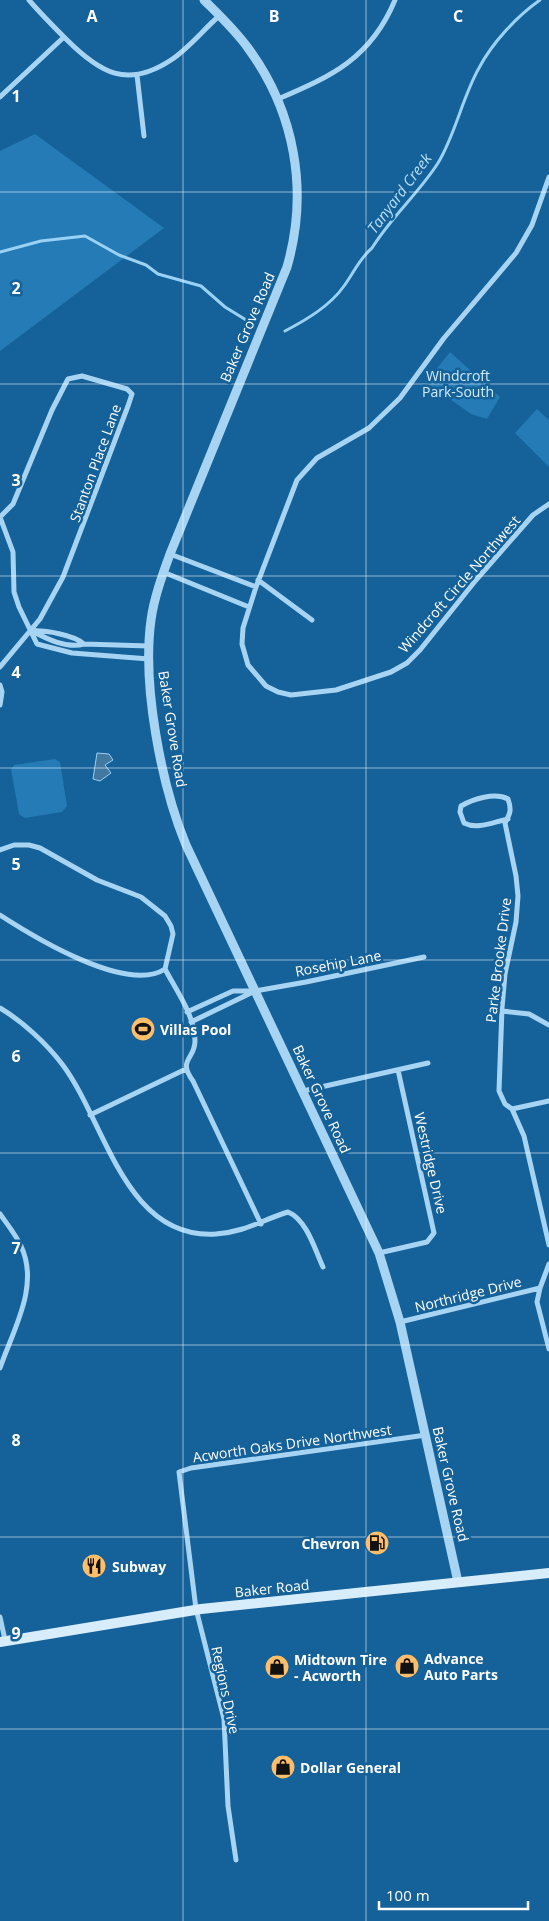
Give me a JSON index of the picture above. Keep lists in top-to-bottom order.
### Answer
{
  "streets": {
    "main road": ["Baker Road"],
    "street": [
      "Baker Grove Road",
      "Stanton Place Lane",
      "Windcroft Circle Northwest",
      "Parke Brooke Drive",
      "Rosehip Lane",
      "Westridge Drive",
      "Northridge Drive",
      "Acworth Oaks Drive Northwest",
      "Regions Drive"
    ]
  },
  "crossings": [
    ["Baker Grove Road", "Rosehip Lane"],
    ["Baker Grove Road", "Westridge Drive"],
    ["Baker Grove Road", "Northridge Drive"],
    ["Baker Grove Road", "Acworth Oaks Drive Northwest"],
    ["Baker Grove Road", "Baker Road"],
    ["Acworth Oaks Drive Northwest", "Baker Road"],
    ["Acworth Oaks Drive Northwest", "Regions Drive"],
    ["Baker Road", "Regions Drive"]
  ],
  "water": ["Tanyard Creek"],
  "parks": ["Windcroft Park-South"],
  "places": {
    "sports": ["Villas Pool"],
    "fuel station": ["Chevron"],
    "restaurant": ["Subway"],
    "shop": ["Advance Auto Parts", "Midtown Tire - Acworth", "Dollar General"]
  },
  "scale_bar": "100 m",
  "grid": {
    "columns": ["A", "B", "C"],
    "rows": [
      "1",
      "2",
      "3",
      "4",
      "5",
      "6",
      "7",
      "8",
      "9"
    ]
  }
}
